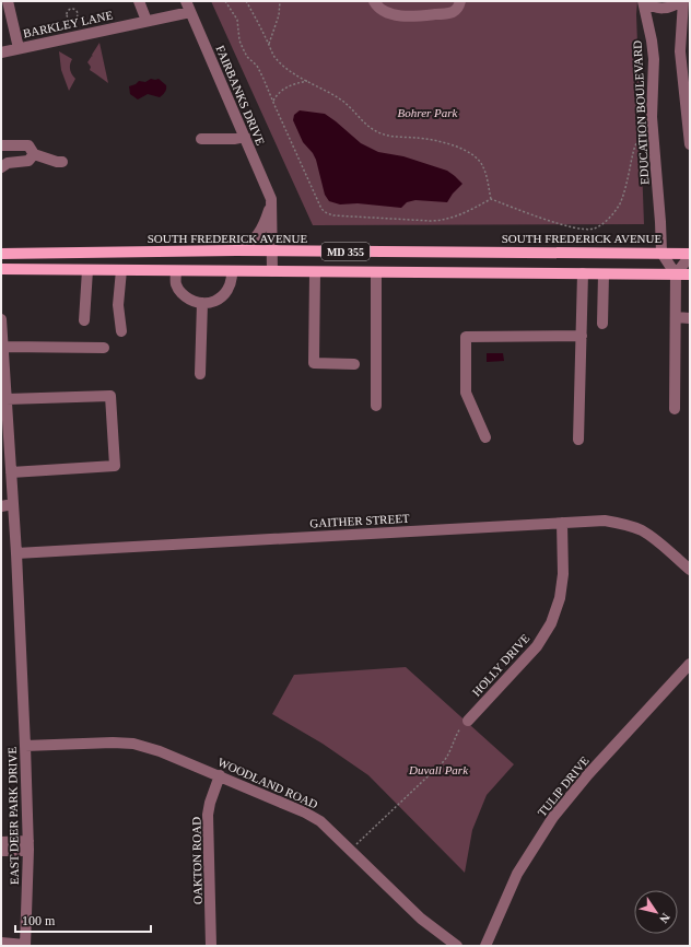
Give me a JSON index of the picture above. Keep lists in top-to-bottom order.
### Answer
{
  "streets": {
    "main road": ["SOUTH FREDERICK AVENUE", "MD 355"],
    "street": [
      "BARKLEY LANE",
      "FAIRBANKS DRIVE",
      "EDUCATION BOULEVARD",
      "GAITHER STREET",
      "HOLLY DRIVE",
      "WOODLAND ROAD",
      "TULIP DRIVE",
      "EAST DEER PARK DRIVE",
      "OAKTON ROAD"
    ]
  },
  "crossings": [
    ["BARKLEY LANE", "FAIRBANKS DRIVE"],
    ["FAIRBANKS DRIVE", "SOUTH FREDERICK AVENUE"],
    ["FAIRBANKS DRIVE", "MD 355"],
    ["EDUCATION BOULEVARD", "SOUTH FREDERICK AVENUE"],
    ["GAITHER STREET", "HOLLY DRIVE"],
    ["GAITHER STREET", "EAST DEER PARK DRIVE"],
    ["WOODLAND ROAD", "EAST DEER PARK DRIVE"],
    ["WOODLAND ROAD", "OAKTON ROAD"]
  ],
  "parks": ["Bohrer Park", "Duvall Park"],
  "scale_bar": "100 m",
  "north": "bottom right"
}
